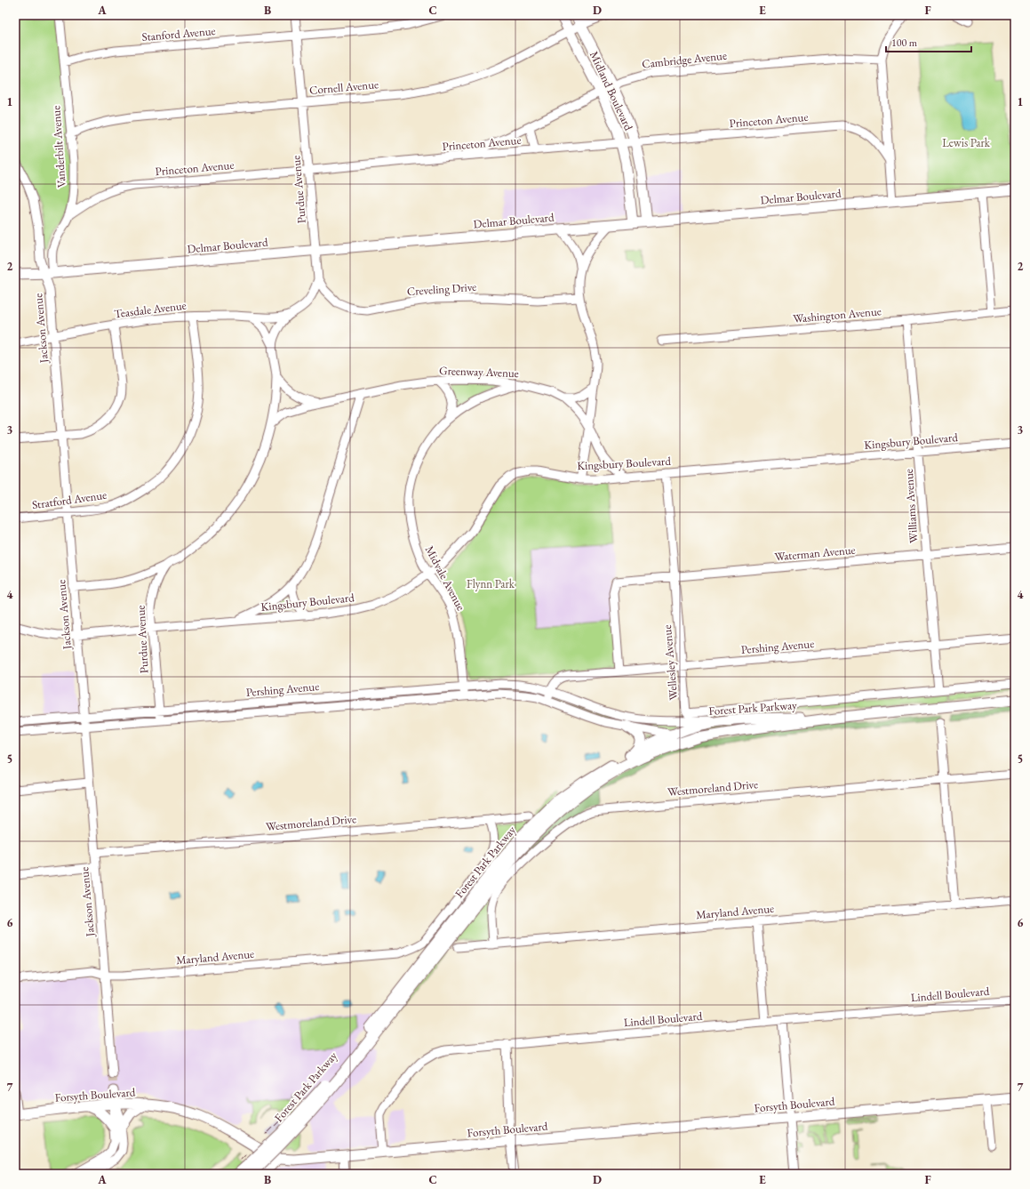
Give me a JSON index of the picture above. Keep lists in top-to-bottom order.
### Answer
{
  "streets": {
    "highway": ["Forest Park Parkway"],
    "main road": ["Midland Boulevard", "Delmar Boulevard", "Forsyth Boulevard"],
    "street": [
      "Stanford Avenue",
      "Cambridge Avenue",
      "Cornell Avenue",
      "Princeton Avenue",
      "Vanderbilt Avenue",
      "Purdue Avenue",
      "Creveling Drive",
      "Teasdale Avenue",
      "Washington Avenue",
      "Jackson Avenue",
      "Greenway Avenue",
      "Kingsbury Boulevard",
      "Stratford Avenue",
      "Williams Avenue",
      "Waterman Avenue",
      "Midvale Avenue",
      "Pershing Avenue",
      "Wellesley Avenue",
      "Westmoreland Drive",
      "Maryland Avenue",
      "Lindell Boulevard"
    ]
  },
  "crossings": [
    ["Stanford Avenue", "Vanderbilt Avenue"],
    ["Stanford Avenue", "Purdue Avenue"],
    ["Cambridge Avenue", "Midland Boulevard"],
    ["Cambridge Avenue", "Princeton Avenue"],
    ["Cornell Avenue", "Midland Boulevard"],
    ["Cornell Avenue", "Vanderbilt Avenue"],
    ["Cornell Avenue", "Purdue Avenue"],
    ["Midland Boulevard", "Princeton Avenue"],
    ["Midland Boulevard", "Delmar Boulevard"],
    ["Princeton Avenue", "Vanderbilt Avenue"],
    ["Princeton Avenue", "Purdue Avenue"],
    ["Vanderbilt Avenue", "Delmar Boulevard"],
    ["Vanderbilt Avenue", "Jackson Avenue"],
    ["Purdue Avenue", "Delmar Boulevard"],
    ["Purdue Avenue", "Creveling Drive"],
    ["Purdue Avenue", "Teasdale Avenue"],
    ["Purdue Avenue", "Kingsbury Boulevard"],
    ["Purdue Avenue", "Pershing Avenue"],
    ["Delmar Boulevard", "Jackson Avenue"],
    ["Teasdale Avenue", "Jackson Avenue"],
    ["Teasdale Avenue", "Stratford Avenue"],
    ["Washington Avenue", "Williams Avenue"],
    ["Jackson Avenue", "Kingsbury Boulevard"],
    ["Jackson Avenue", "Stratford Avenue"],
    ["Jackson Avenue", "Pershing Avenue"],
    ["Jackson Avenue", "Westmoreland Drive"],
    ["Jackson Avenue", "Maryland Avenue"],
    ["Greenway Avenue", "Midvale Avenue"],
    ["Kingsbury Boulevard", "Williams Avenue"],
    ["Kingsbury Boulevard", "Midvale Avenue"],
    ["Kingsbury Boulevard", "Wellesley Avenue"],
    ["Williams Avenue", "Waterman Avenue"],
    ["Williams Avenue", "Pershing Avenue"],
    ["Williams Avenue", "Wellesley Avenue"],
    ["Waterman Avenue", "Pershing Avenue"],
    ["Waterman Avenue", "Wellesley Avenue"],
    ["Midvale Avenue", "Pershing Avenue"],
    ["Pershing Avenue", "Wellesley Avenue"],
    ["Pershing Avenue", "Forest Park Parkway"],
    ["Westmoreland Drive", "Maryland Avenue"],
    ["Lindell Boulevard", "Forsyth Boulevard"]
  ],
  "parks": ["Lewis Park", "Flynn Park"],
  "scale_bar": "100 m",
  "grid": {
    "columns": [
      "A",
      "B",
      "C",
      "D",
      "E",
      "F"
    ],
    "rows": [
      "1",
      "2",
      "3",
      "4",
      "5",
      "6",
      "7"
    ]
  }
}
